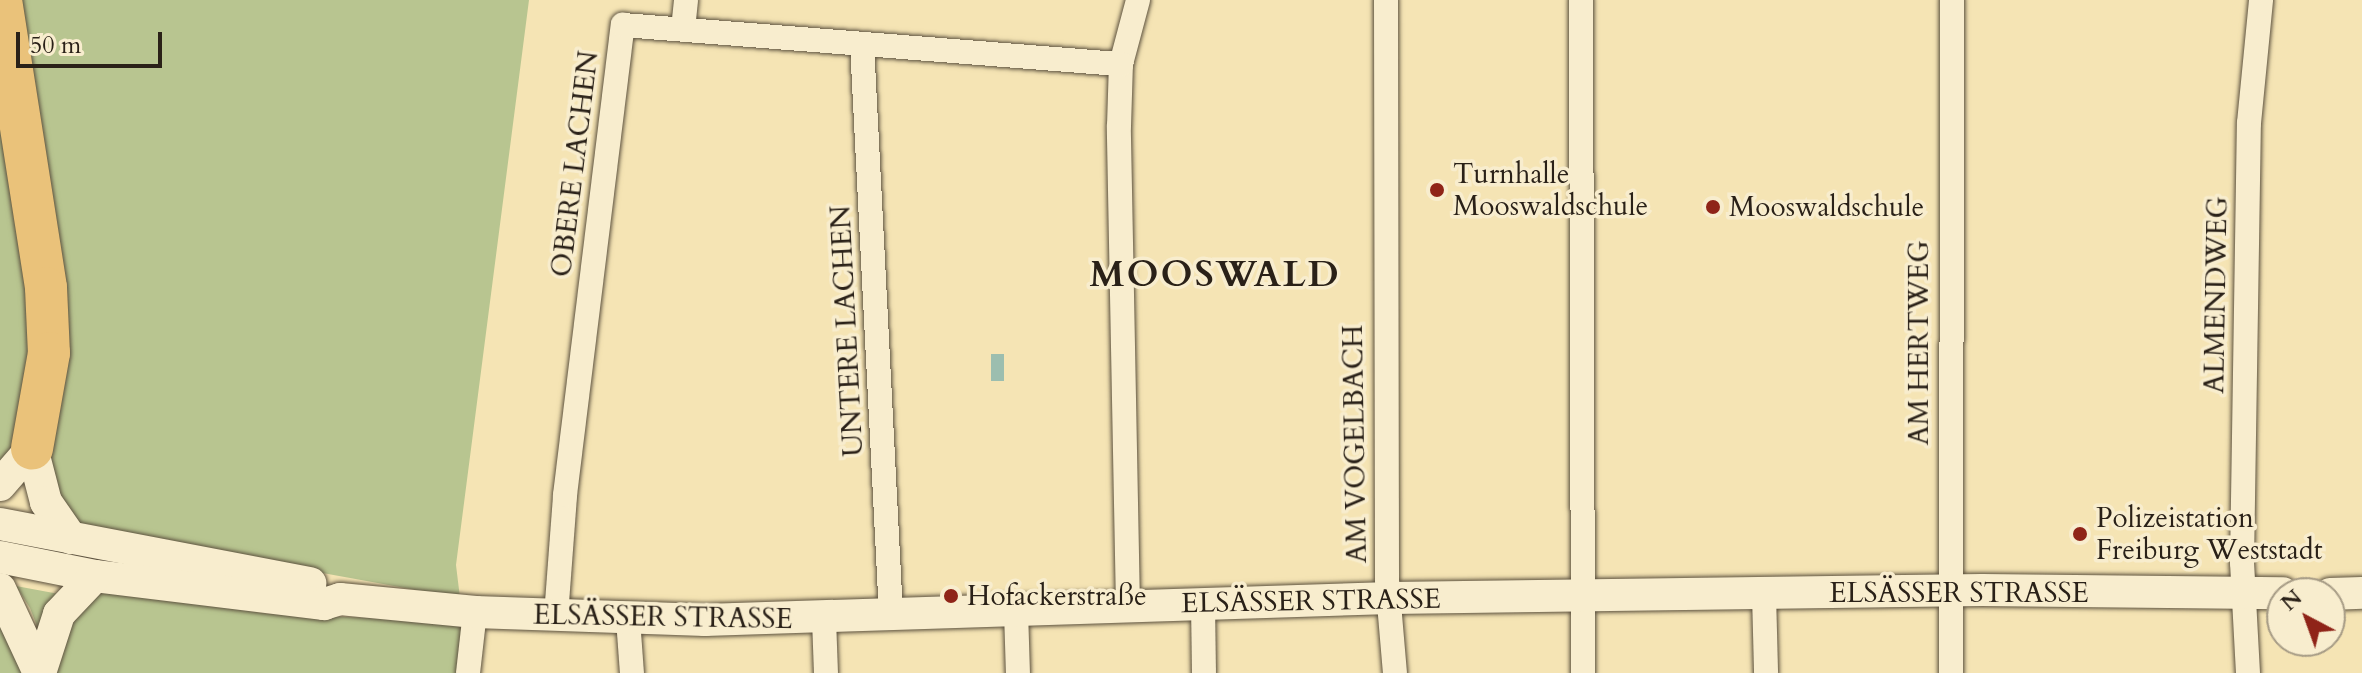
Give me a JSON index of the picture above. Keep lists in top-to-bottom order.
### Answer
{
  "streets": {
    "main road": ["ELSÄSSER STRASSE"],
    "street": [
      "OBERE LACHEN",
      "ALMENDWEG",
      "UNTERE LACHEN",
      "AM HERTWEG",
      "AM VOGELBACH"
    ]
  },
  "crossings": [
    ["OBERE LACHEN", "UNTERE LACHEN"],
    ["OBERE LACHEN", "ELSÄSSER STRASSE"],
    ["ALMENDWEG", "ELSÄSSER STRASSE"],
    ["UNTERE LACHEN", "ELSÄSSER STRASSE"],
    ["AM HERTWEG", "ELSÄSSER STRASSE"],
    ["AM VOGELBACH", "ELSÄSSER STRASSE"]
  ],
  "districts": ["MOOSWALD"],
  "places": [
    "Turnhalle Mooswaldschule",
    "Mooswaldschule",
    "Polizeistation Freiburg Weststadt",
    "Hofackerstraße"
  ],
  "scale_bar": "50 m",
  "north": "top left"
}
